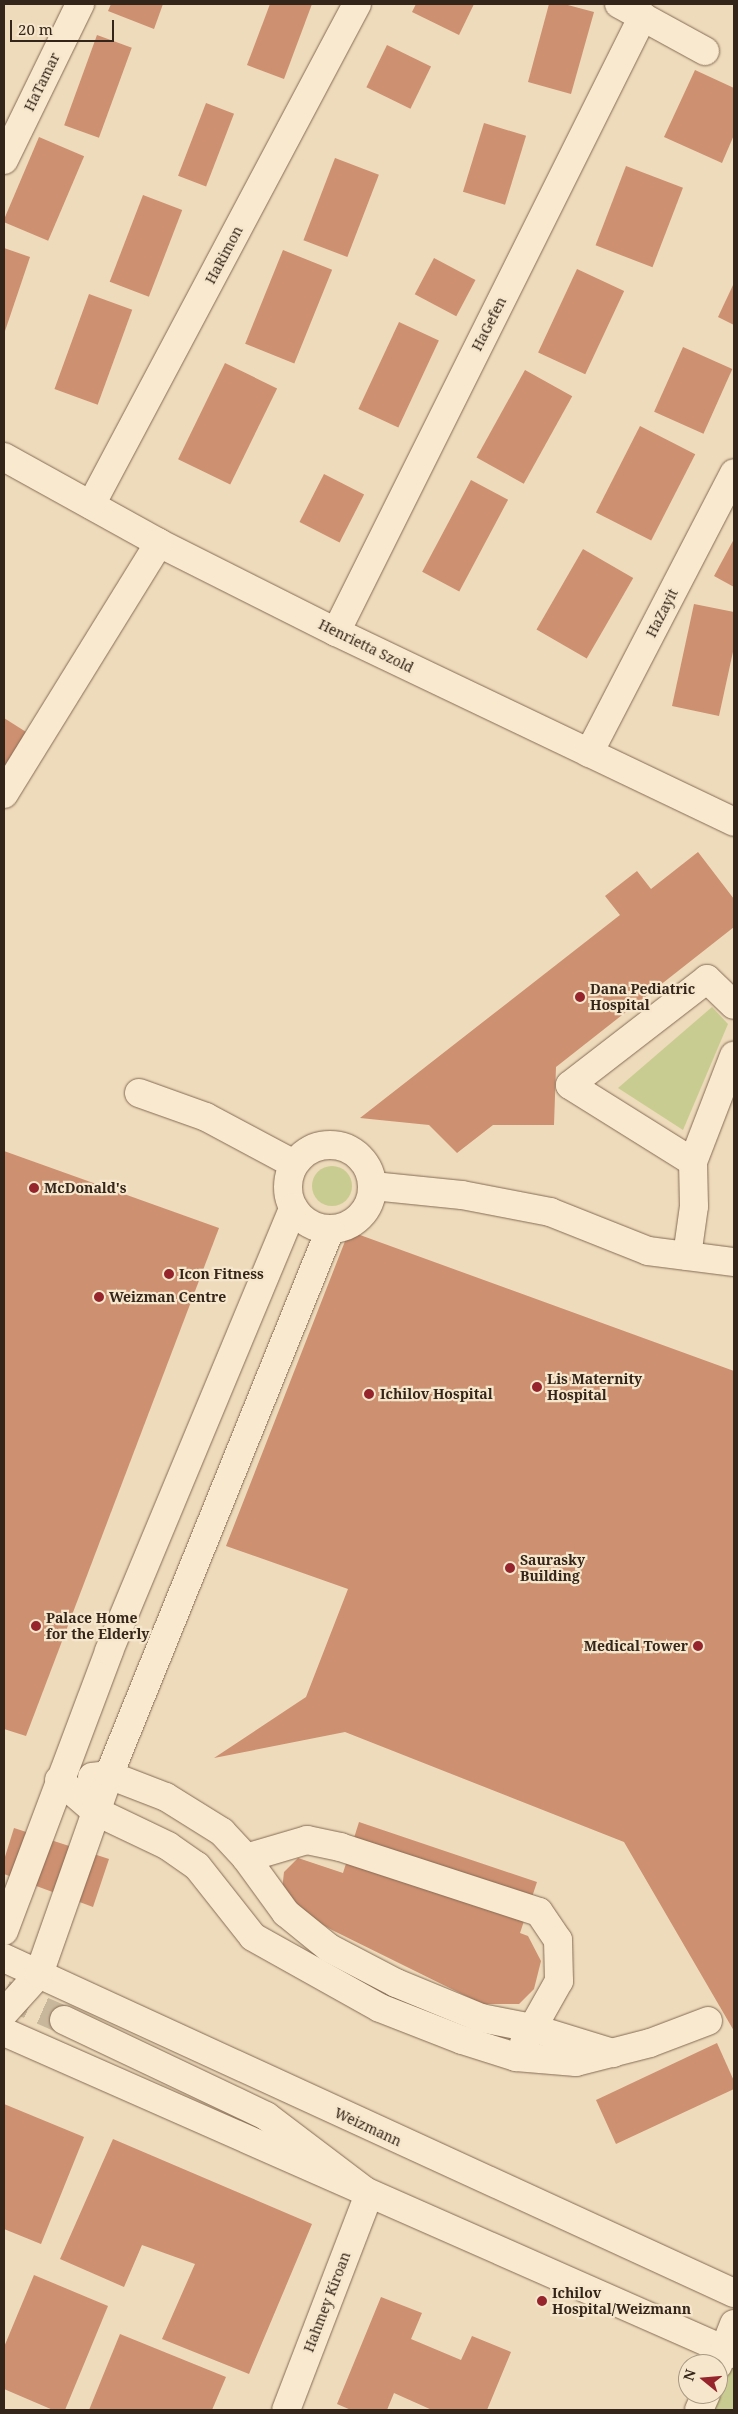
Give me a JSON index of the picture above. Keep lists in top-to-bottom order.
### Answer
{
  "streets": {
    "street": [
      "HaTamar",
      "HaRimon",
      "HaGefen",
      "HaZayit",
      "Henrietta Szold",
      "Weizmann",
      "Hahmey Kiroan"
    ]
  },
  "crossings": [
    ["HaRimon", "Henrietta Szold"],
    ["HaGefen", "Henrietta Szold"],
    ["HaZayit", "Henrietta Szold"]
  ],
  "places": [
    "Dana Pediatric Hospital",
    "McDonald's",
    "Icon Fitness",
    "Weizman Centre",
    "Lis Maternity Hospital",
    "Ichilov Hospital",
    "Saurasky Building",
    "Palace Home for the Elderly",
    "Medical Tower",
    "Ichilov Hospital/Weizmann"
  ],
  "scale_bar": "20 m",
  "north": "left"
}
